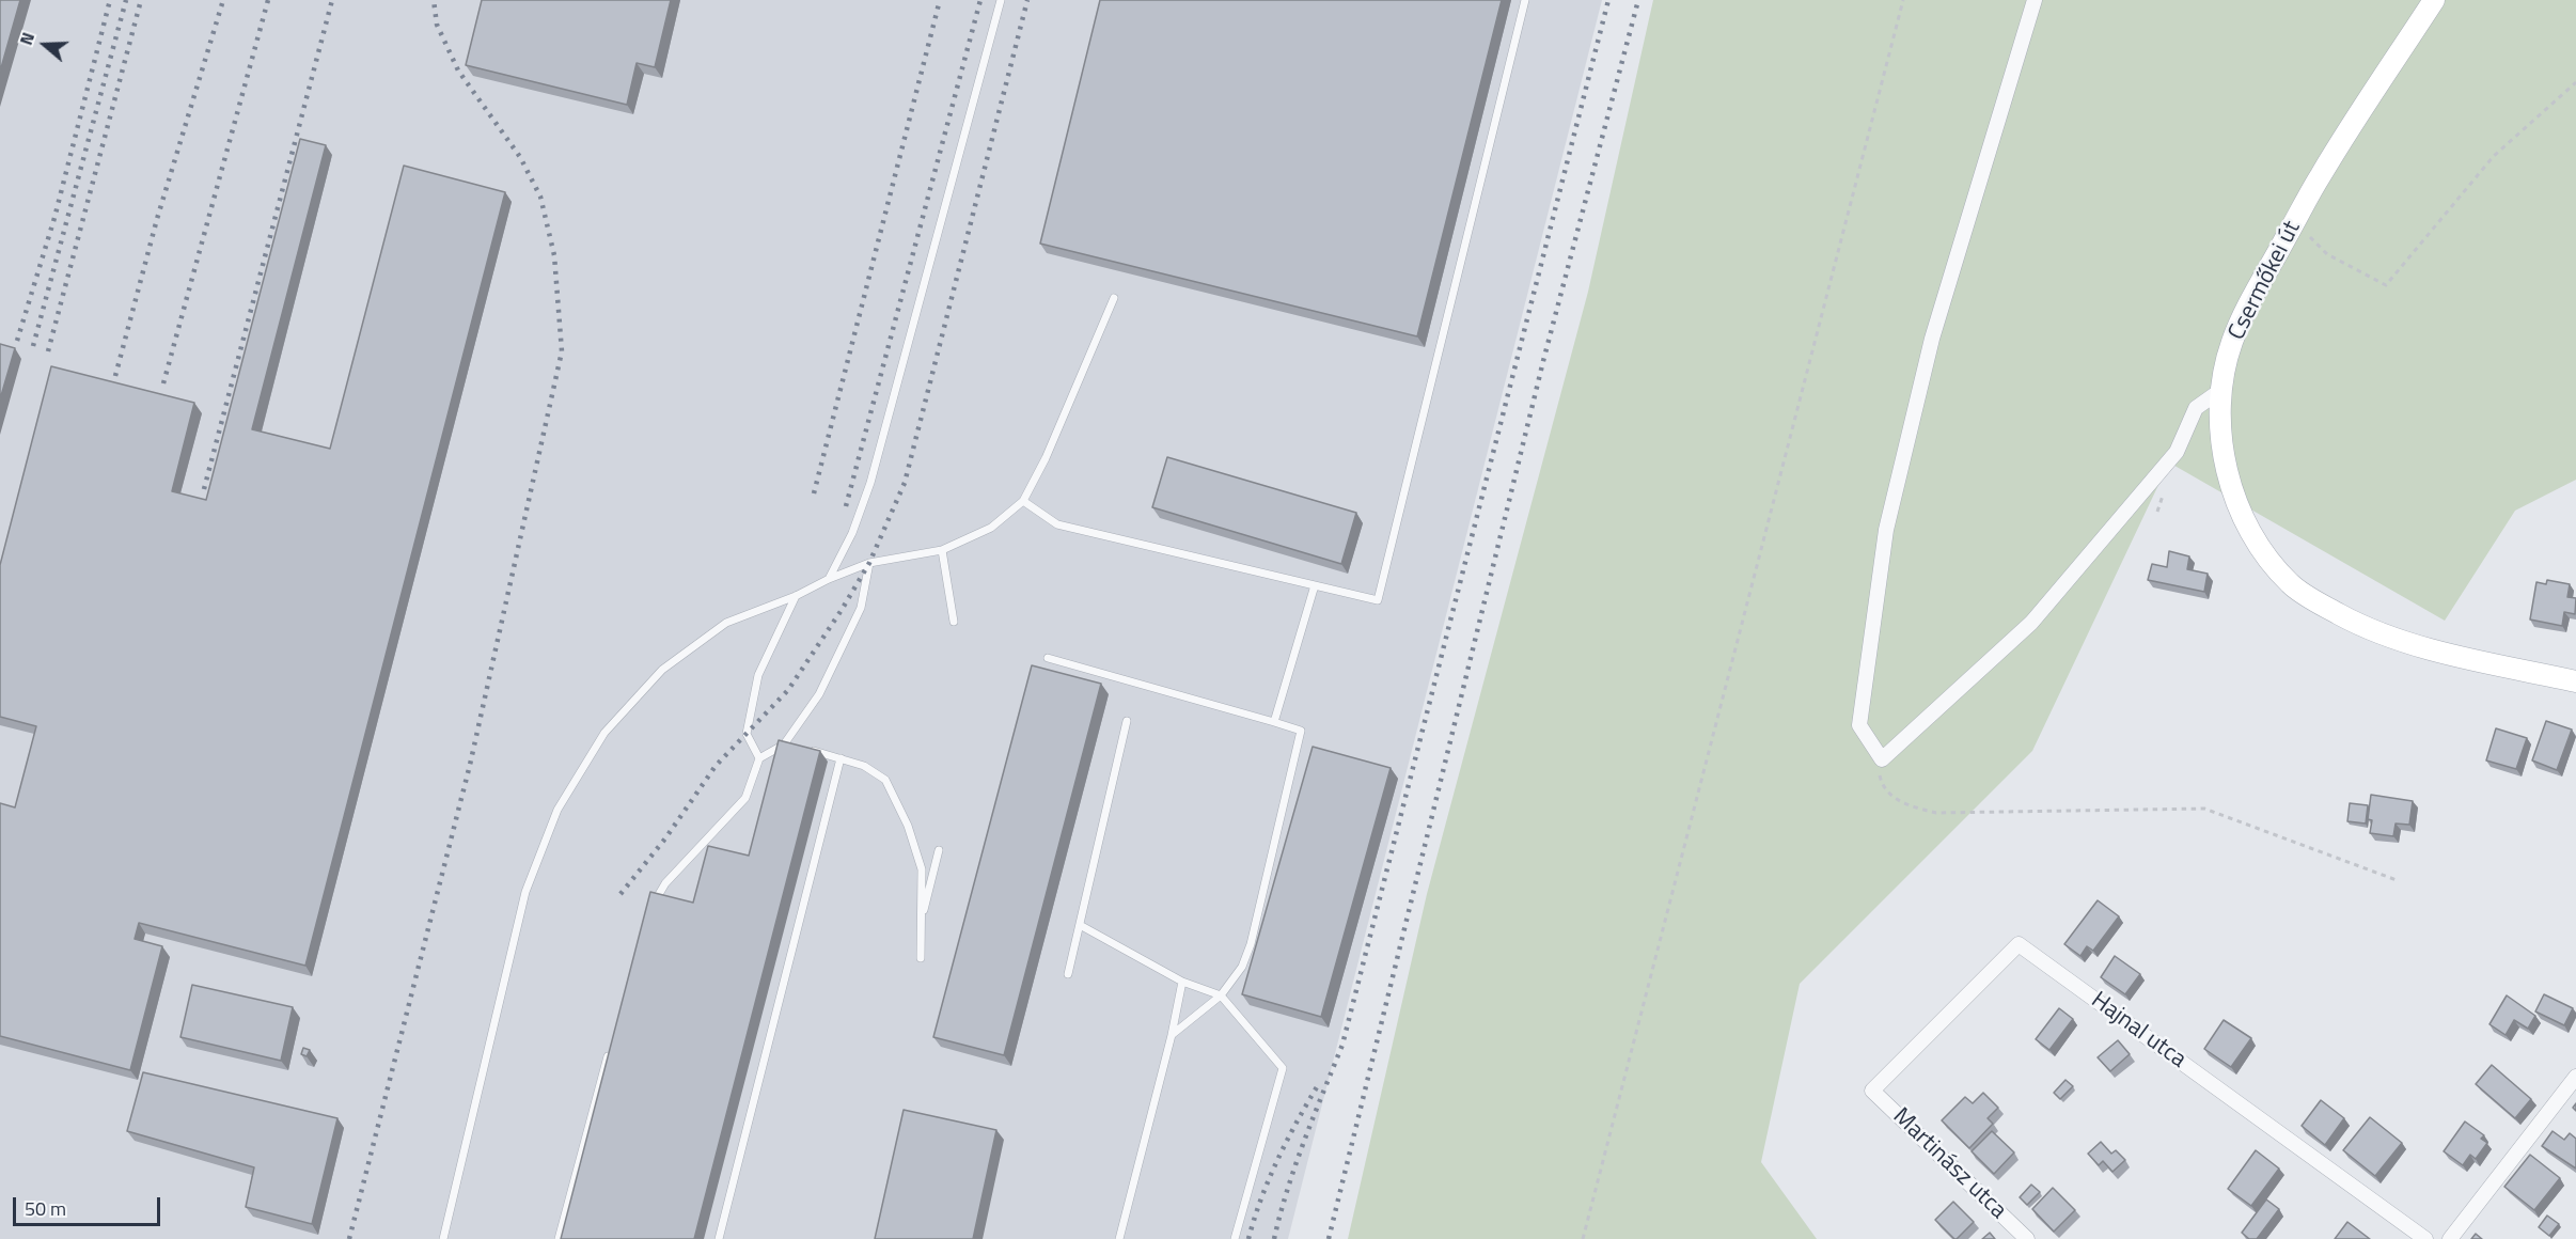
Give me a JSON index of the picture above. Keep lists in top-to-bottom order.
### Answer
{
  "streets": {
    "main road": ["Csermőkei út"],
    "street": ["Hajnal utca", "Martinász utca"]
  },
  "crossings": [
    ["Hajnal utca", "Martinász utca"]
  ],
  "scale_bar": "50 m",
  "north": "left"
}
